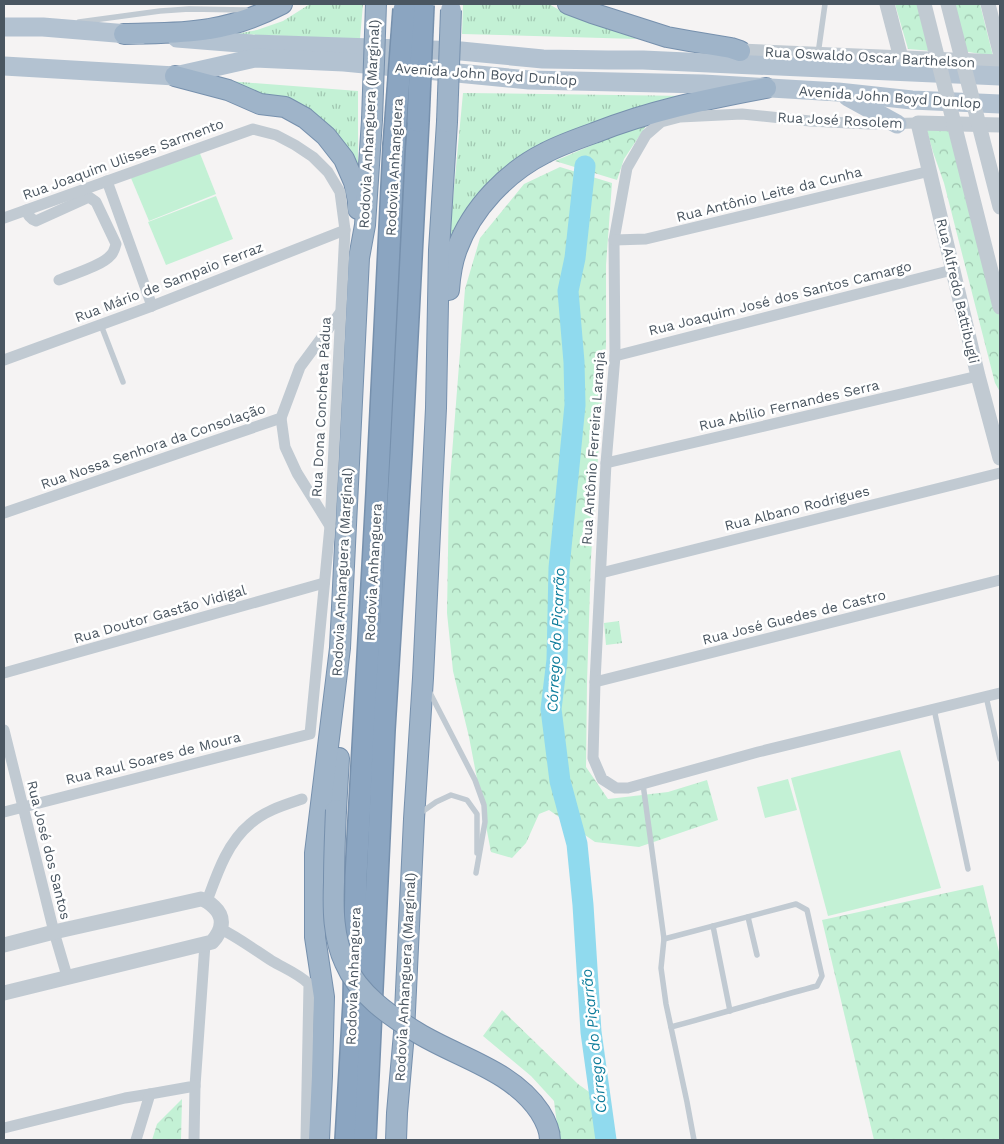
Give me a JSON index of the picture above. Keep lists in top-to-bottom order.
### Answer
{
  "streets": {
    "highway": ["Rodovia Anhanguera (Marginal)", "Rodovia Anhanguera"],
    "main road": ["Avenida John Boyd Dunlop"],
    "street": [
      "Rua Oswaldo Oscar Barthelson",
      "Rua José Rosolem",
      "Rua Joaquim Ulisses Sarmento",
      "Rua Antônio Leite da Cunha",
      "Rua Mário de Sampaio Ferraz",
      "Rua Alfredo Battibugli",
      "Rua Joaquim José dos Santos Camargo",
      "Rua Abílio Fernandes Serra",
      "Rua Dona Concheta Pádua",
      "Rua Nossa Senhora da Consolação",
      "Rua Antônio Ferreira Laranja",
      "Rua Albano Rodrigues",
      "Rua Doutor Gastão Vidigal",
      "Rua José Guedes de Castro",
      "Rua Raul Soares de Moura",
      "Rua José dos Santos"
    ]
  },
  "crossings": [
    ["Rua José Rosolem", "Rua Alfredo Battibugli"],
    ["Rua José Rosolem", "Rua Antônio Ferreira Laranja"],
    ["Rua Joaquim Ulisses Sarmento", "Rua Dona Concheta Pádua"],
    ["Rua Antônio Leite da Cunha", "Rua Alfredo Battibugli"],
    ["Rua Antônio Leite da Cunha", "Rua Antônio Ferreira Laranja"],
    ["Rua Mário de Sampaio Ferraz", "Rua Dona Concheta Pádua"],
    ["Rua Alfredo Battibugli", "Rua Joaquim José dos Santos Camargo"],
    ["Rua Alfredo Battibugli", "Rua Abílio Fernandes Serra"],
    ["Rua Joaquim José dos Santos Camargo", "Rua Antônio Ferreira Laranja"],
    ["Rua Abílio Fernandes Serra", "Rua Antônio Ferreira Laranja"],
    ["Rua Dona Concheta Pádua", "Rua Nossa Senhora da Consolação"],
    ["Rua Dona Concheta Pádua", "Rua Doutor Gastão Vidigal"],
    ["Rua Dona Concheta Pádua", "Rua Raul Soares de Moura"],
    ["Rua Antônio Ferreira Laranja", "Rua Albano Rodrigues"],
    ["Rua Antônio Ferreira Laranja", "Rua José Guedes de Castro"],
    ["Rua Raul Soares de Moura", "Rua José dos Santos"]
  ],
  "water": ["Córrego do Piçarrão"]
}
